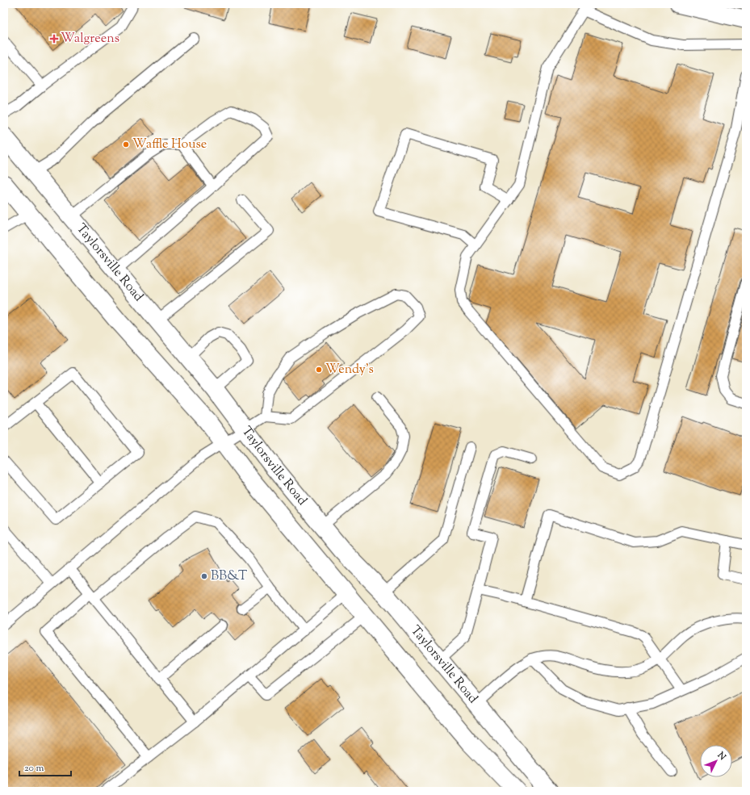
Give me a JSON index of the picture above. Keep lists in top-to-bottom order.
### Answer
{
  "streets": {
    "main road": ["Taylorsville Road"]
  },
  "places": {
    "health": ["Walgreens"],
    "other": ["Waffle House", "Wendy's", "BB&T"]
  },
  "scale_bar": "20 m",
  "north": "top right"
}
